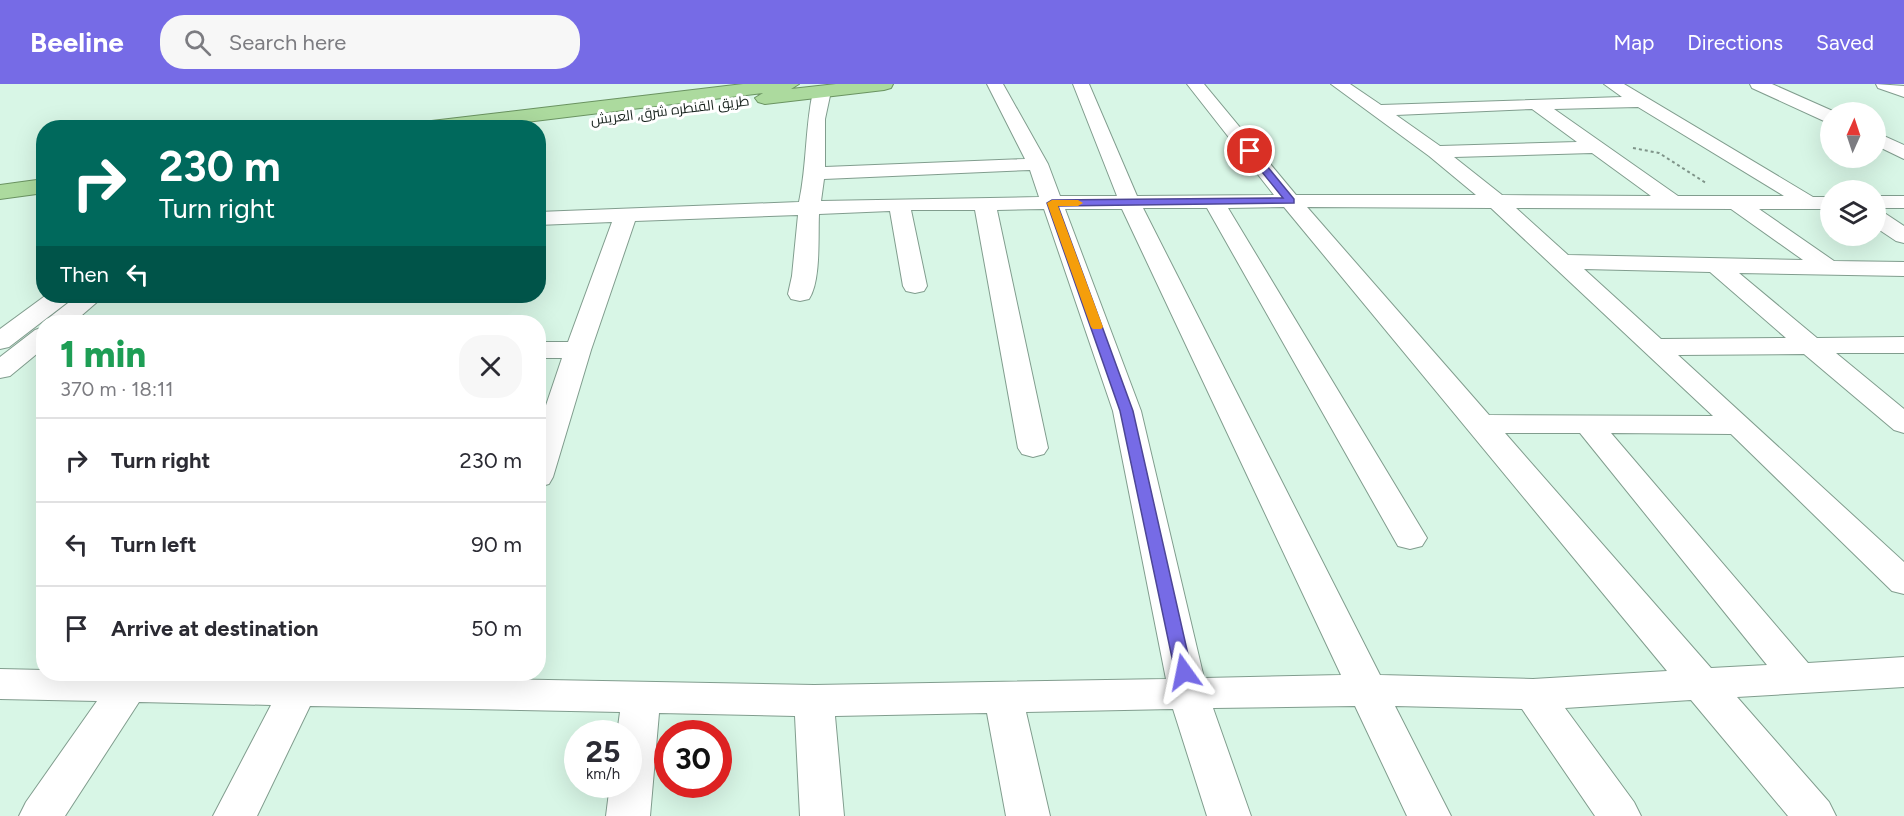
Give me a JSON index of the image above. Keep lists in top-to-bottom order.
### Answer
{
  "streets": {
    "highway": ["طريق القنطره شرق, العريش"]
  },
  "north": "top",
  "page": {
    "header": "Beeline",
    "search": "Search here",
    "nav": ["Map", "Directions", "Saved"],
    "turn": ["230 m", "Turn right"],
    "then": "Then",
    "heading": ["1 min", "370 m · 18:11"],
    "list": [
      {
        "name": "Turn right",
        "value": "230 m"
      },
      {
        "name": "Turn left",
        "value": "90 m"
      },
      {
        "name": "Arrive at destination",
        "value": "50 m"
      }
    ],
    "speed": "25 km/h",
    "limit": "30"
  }
}
